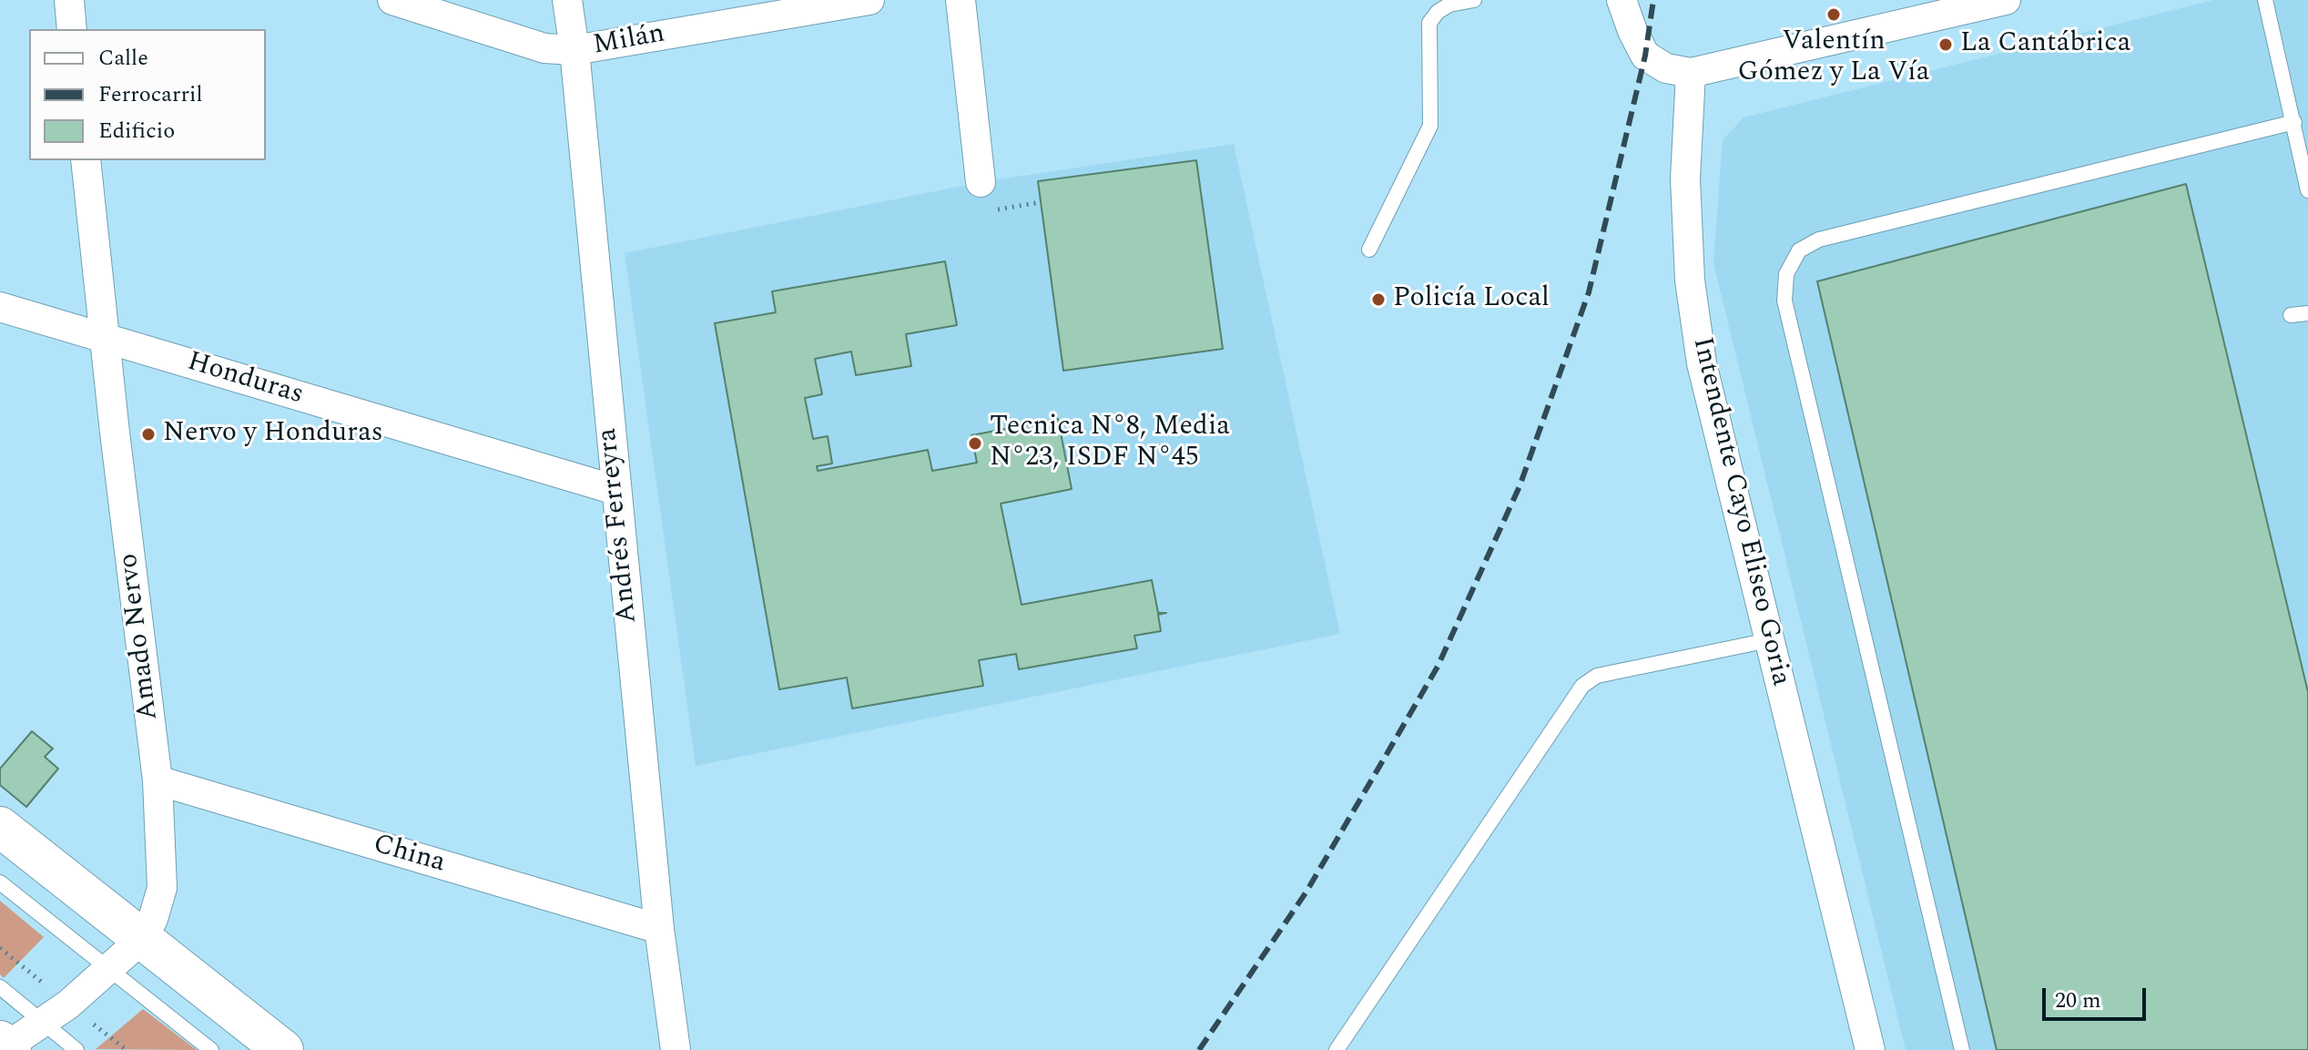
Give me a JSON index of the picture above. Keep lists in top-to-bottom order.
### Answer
{
  "streets": {
    "street": [
      "Milán",
      "Honduras",
      "Intendente Cayo Eliseo Goria",
      "Andrés Ferreyra",
      "Amado Nervo",
      "China"
    ]
  },
  "crossings": [
    ["Milán", "Andrés Ferreyra"],
    ["Honduras", "Andrés Ferreyra"],
    ["Honduras", "Amado Nervo"],
    ["Andrés Ferreyra", "China"],
    ["Amado Nervo", "China"]
  ],
  "places": [
    "Valentín Gómez y La Vía",
    "La Cantábrica",
    "Policía Local",
    "Nervo y Honduras",
    "Tecnica N°8, Media N°23, ISDF N°45"
  ],
  "legend": ["Calle", "Ferrocarril", "Edificio"],
  "scale_bar": "20 m"
}
